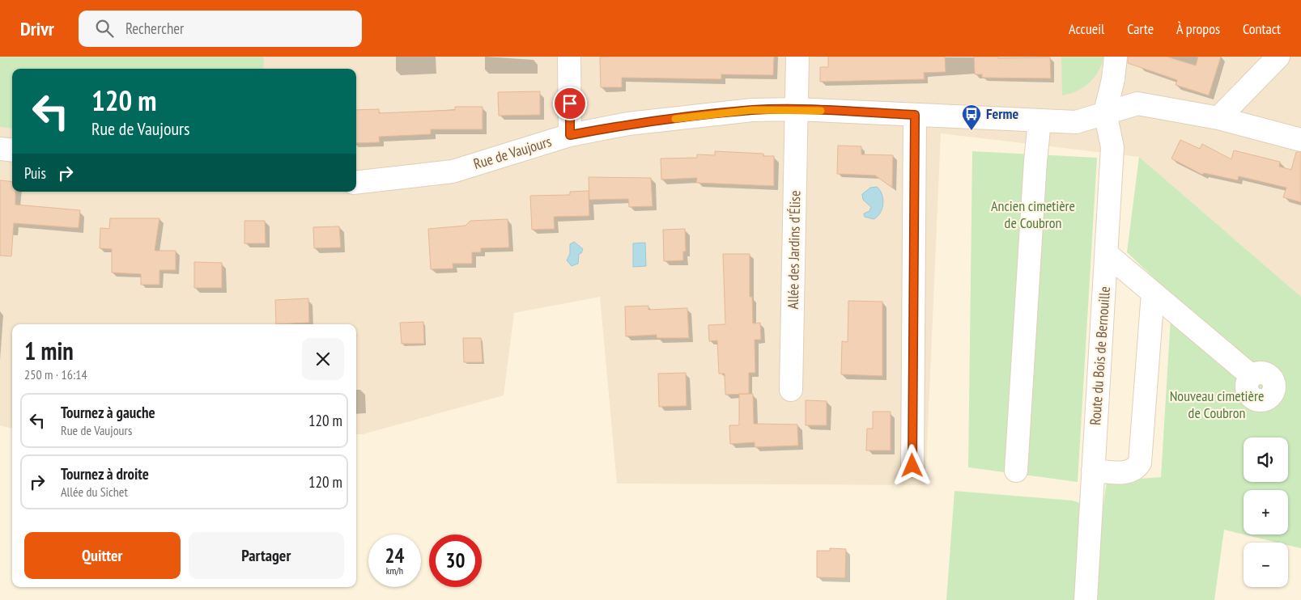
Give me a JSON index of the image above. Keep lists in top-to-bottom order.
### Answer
{
  "streets": {
    "street": ["Rue de Vaujours", "Allée des Jardins d'Élise", "Route du Bois de Bernouille"]
  },
  "crossings": [
    ["Rue de Vaujours", "Allée des Jardins d'Élise"],
    ["Rue de Vaujours", "Route du Bois de Bernouille"]
  ],
  "parks": ["Ancien cimetière de Coubron", "Nouveau cimetière de Coubron"],
  "places": {
    "bus stop": ["Ferme"]
  },
  "page": {
    "header": "Drivr",
    "search": "Rechercher",
    "nav": [
      "Accueil",
      "Carte",
      "À propos",
      "Contact"
    ],
    "turn": ["120 m", "Rue de Vaujours"],
    "then": "Puis",
    "heading": ["1 min", "250 m · 16:14"],
    "list": [
      {
        "name": "Tournez à gauche",
        "note": "Rue de Vaujours",
        "value": "120 m"
      },
      {
        "name": "Tournez à droite",
        "note": "Allée du Sichet",
        "value": "120 m"
      }
    ],
    "map_buttons": ["+", "−"],
    "buttons": ["Quitter", "Partager"],
    "speed": "24 km/h",
    "limit": "30"
  }
}
